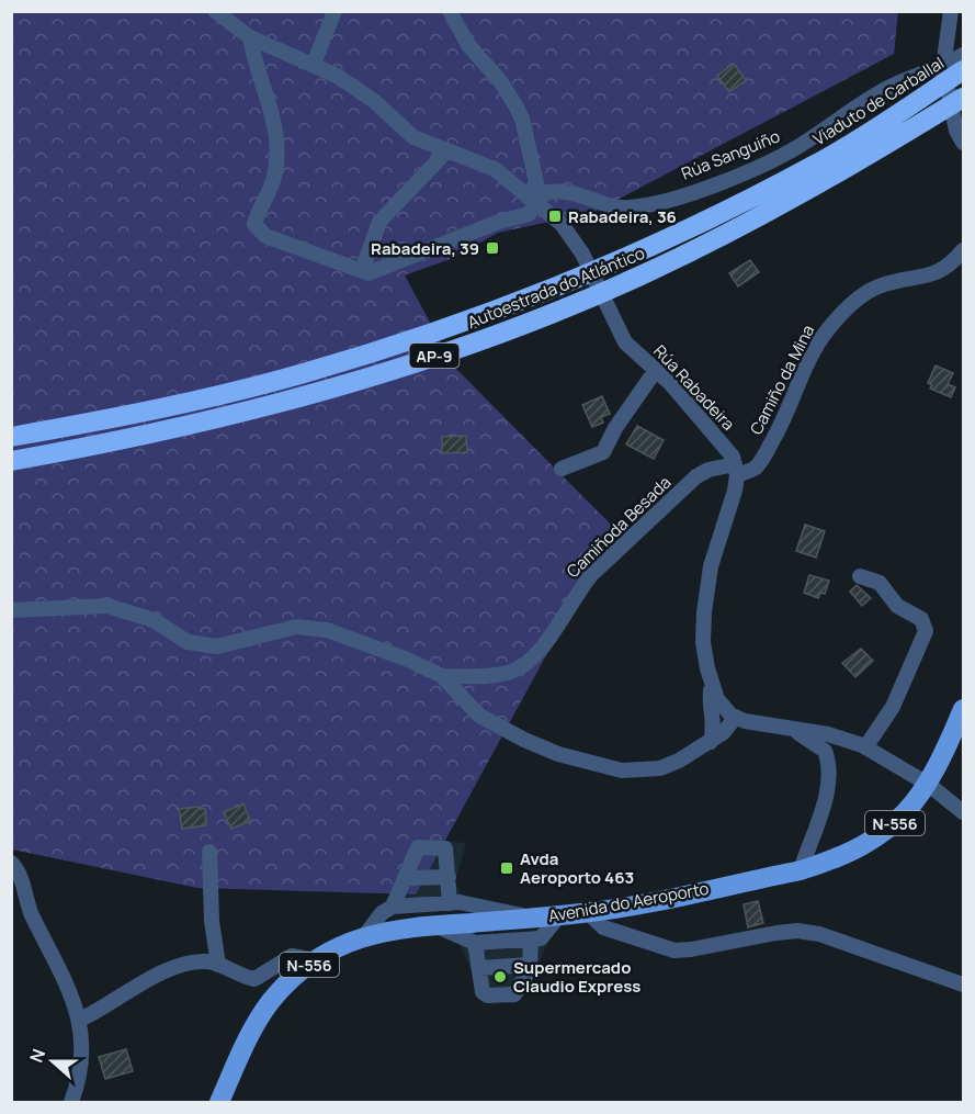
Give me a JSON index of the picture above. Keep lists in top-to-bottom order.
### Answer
{
  "streets": {
    "highway": ["Viaduto de Carballal", "Autoestrada do Atlántico", "AP-9"],
    "main road": ["N-556", "Avenida do Aeroporto"],
    "street": [
      "Rúa Sanguiño",
      "Camiño da Mina",
      "Rúa Rabadeira",
      "Camiñoda Besada"
    ]
  },
  "crossings": [
    ["Viaduto de Carballal", "Autoestrada do Atlántico"],
    ["Rúa Sanguiño", "Rúa Rabadeira"],
    ["Camiño da Mina", "Rúa Rabadeira"],
    ["Camiño da Mina", "Camiñoda Besada"],
    ["Rúa Rabadeira", "Camiñoda Besada"]
  ],
  "places": {
    "transit": ["Rabadeira, 36", "Rabadeira, 39", "Avda Aeroporto 463"],
    "other": ["Supermercado Claudio Express"]
  },
  "north": "left"
}
